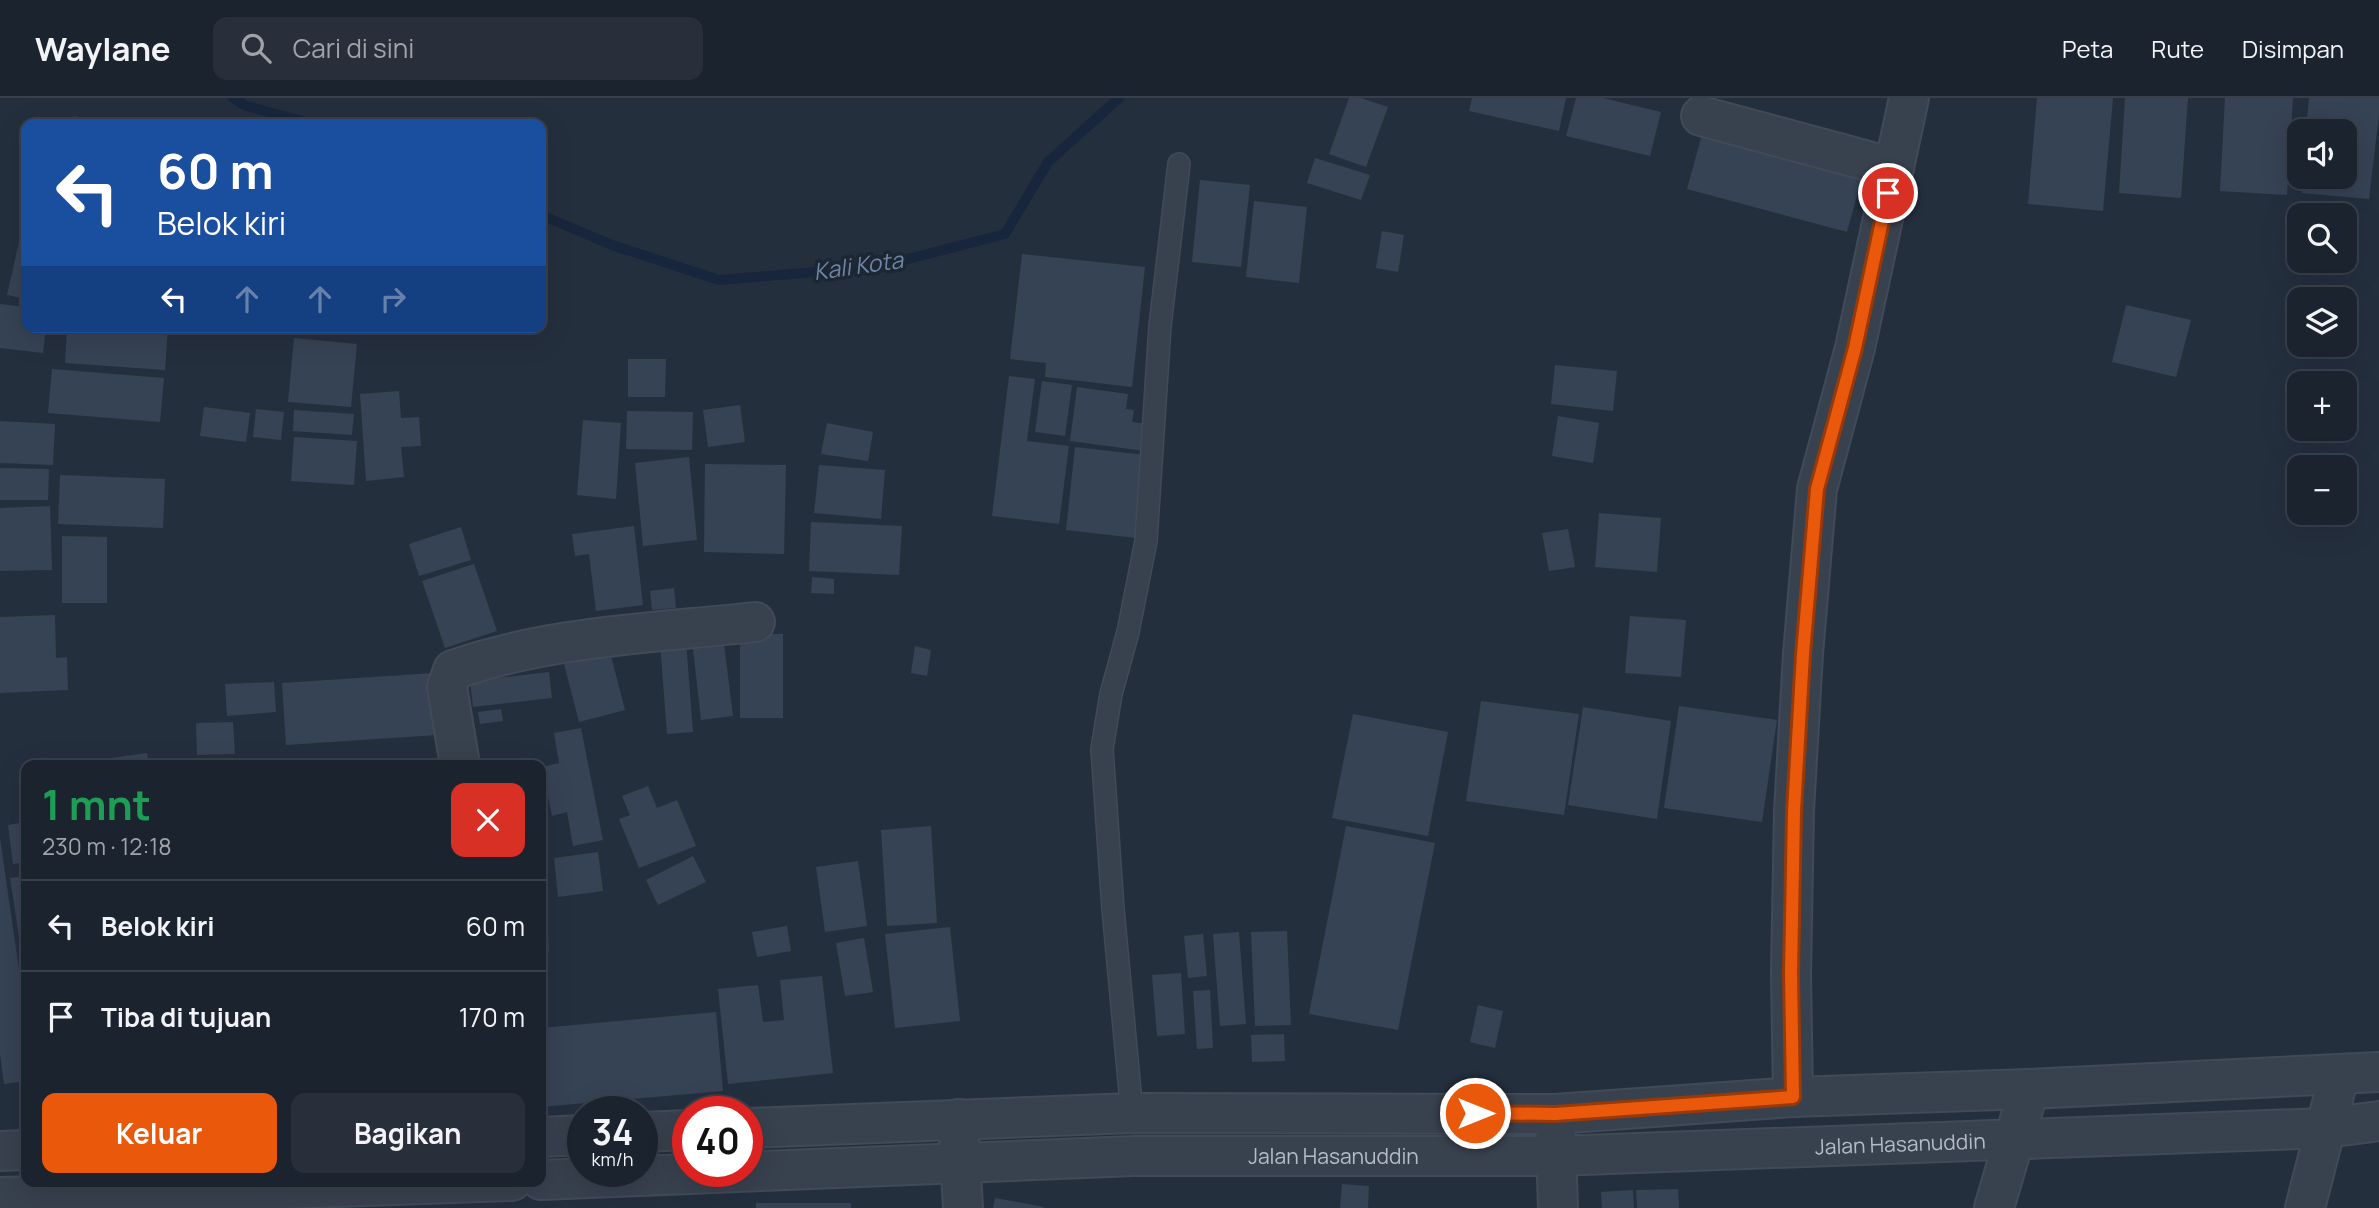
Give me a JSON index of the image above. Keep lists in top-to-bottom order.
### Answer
{
  "streets": {
    "street": ["Jalan Hasanuddin"]
  },
  "water": ["Kali Kota"],
  "page": {
    "header": "Waylane",
    "search": "Cari di sini",
    "nav": ["Peta", "Rute", "Disimpan"],
    "map_buttons": ["+", "−"],
    "turn": ["60 m", "Belok kiri"],
    "heading": ["1 mnt", "230 m · 12:18"],
    "list": [
      {
        "name": "Belok kiri",
        "value": "60 m"
      },
      {
        "name": "Tiba di tujuan",
        "value": "170 m"
      }
    ],
    "buttons": ["Keluar", "Bagikan"],
    "speed": "34 km/h",
    "limit": "40"
  }
}
